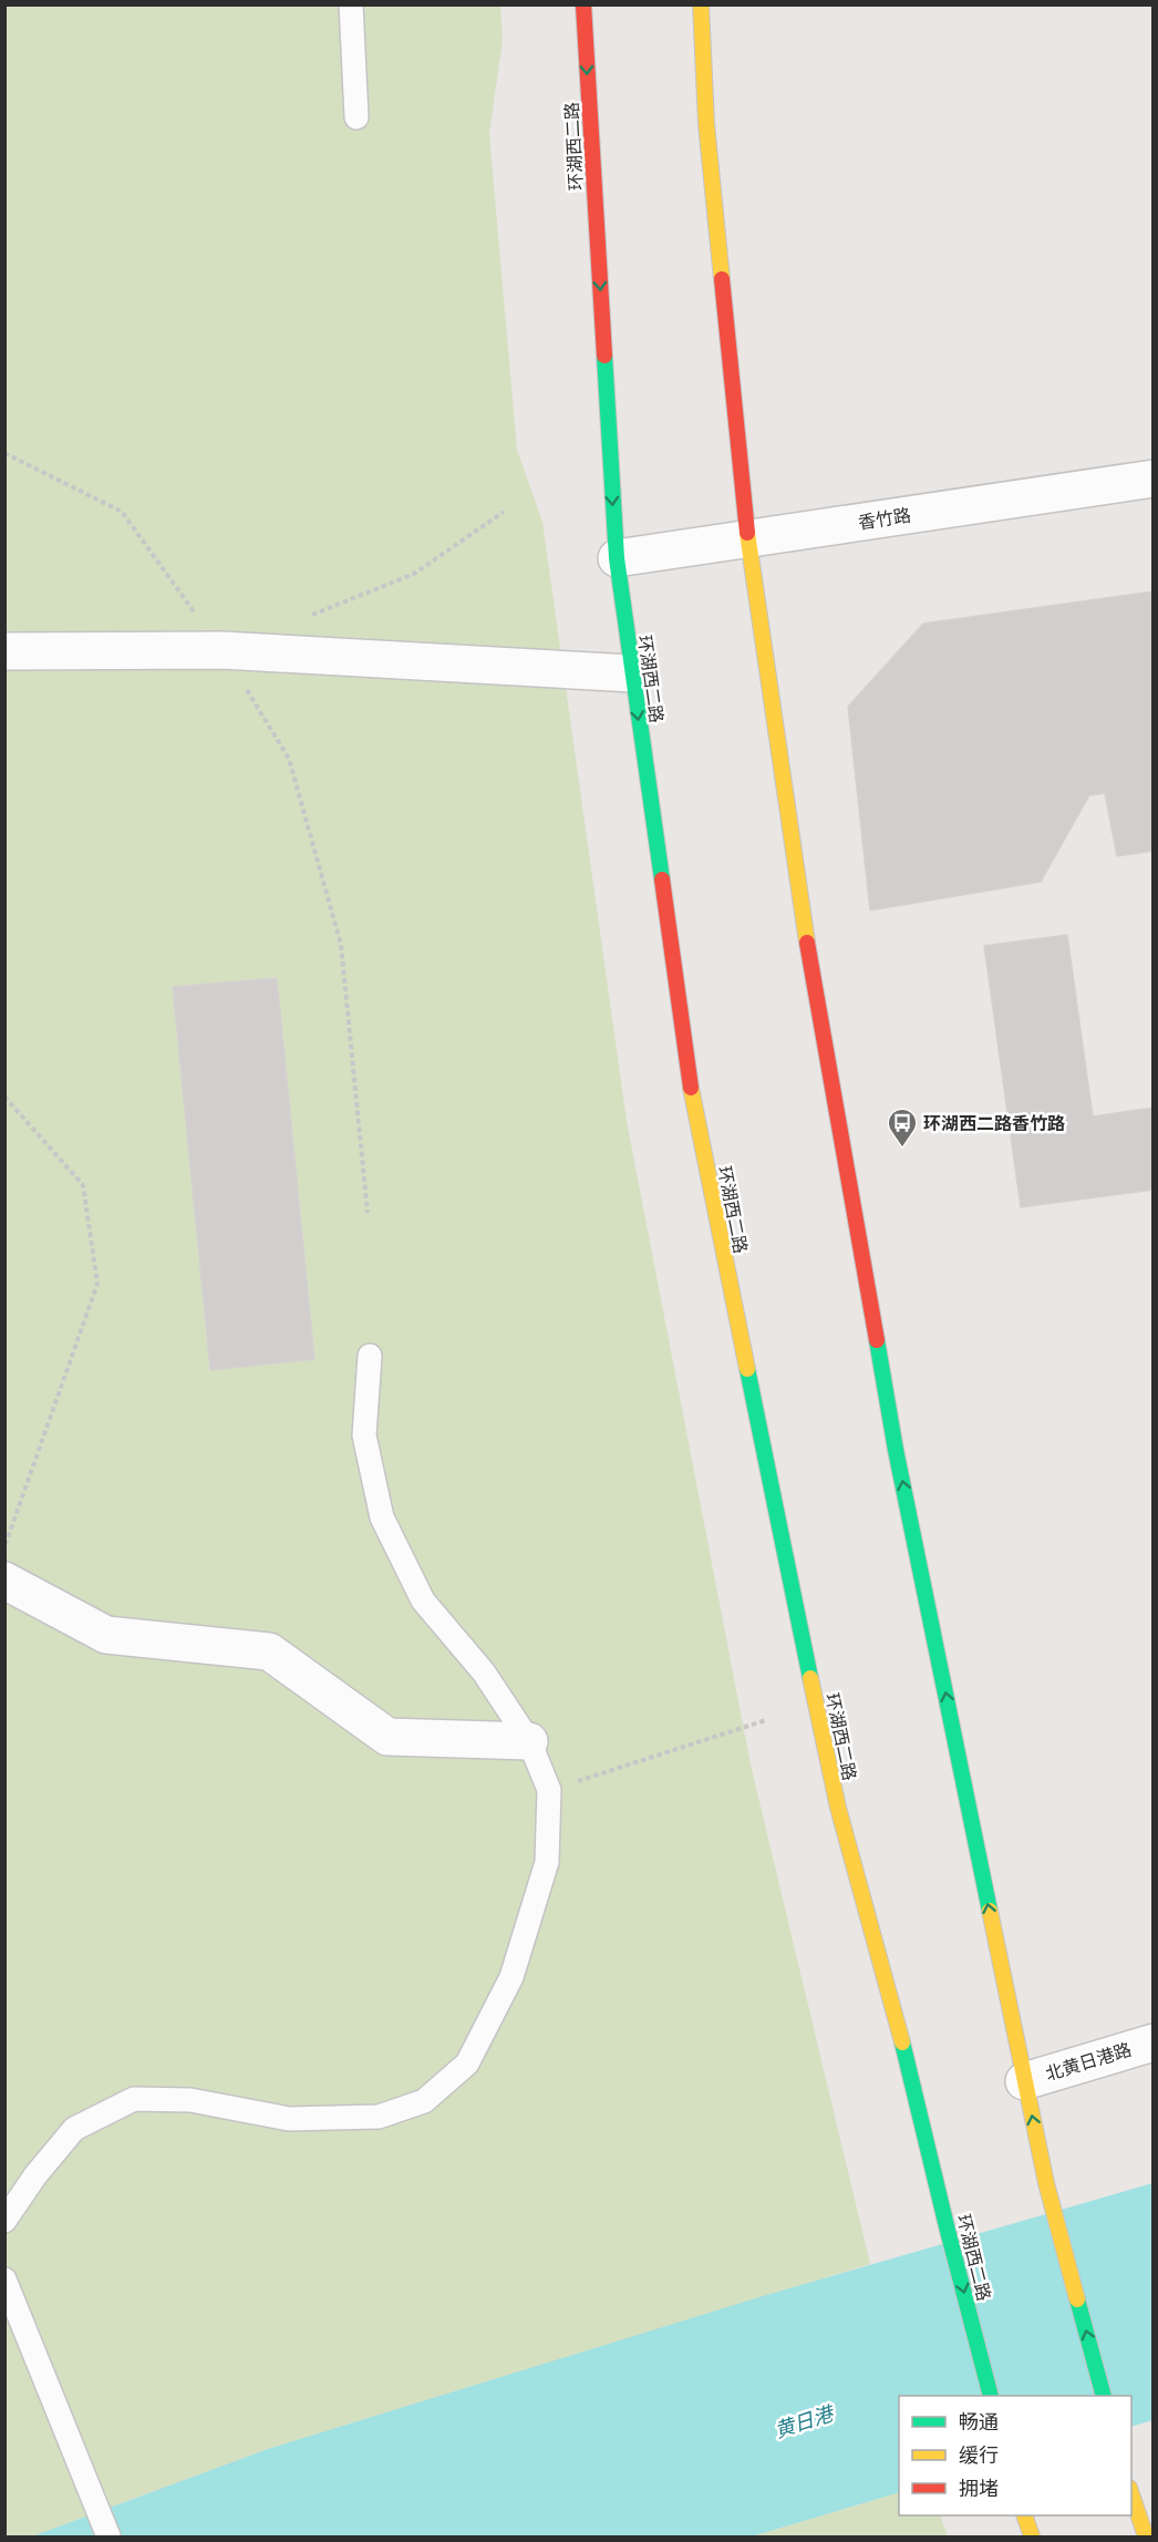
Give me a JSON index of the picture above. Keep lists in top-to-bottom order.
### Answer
{
  "streets": {
    "main road": ["环湖西二路"],
    "street": ["香竹路", "北黄日港路"]
  },
  "crossings": [
    ["环湖西二路", "香竹路"]
  ],
  "water": ["黄日港"],
  "places": {
    "bus stop": ["环湖西二路香竹路"]
  },
  "legend": ["畅通", "缓行", "拥堵"]
}
